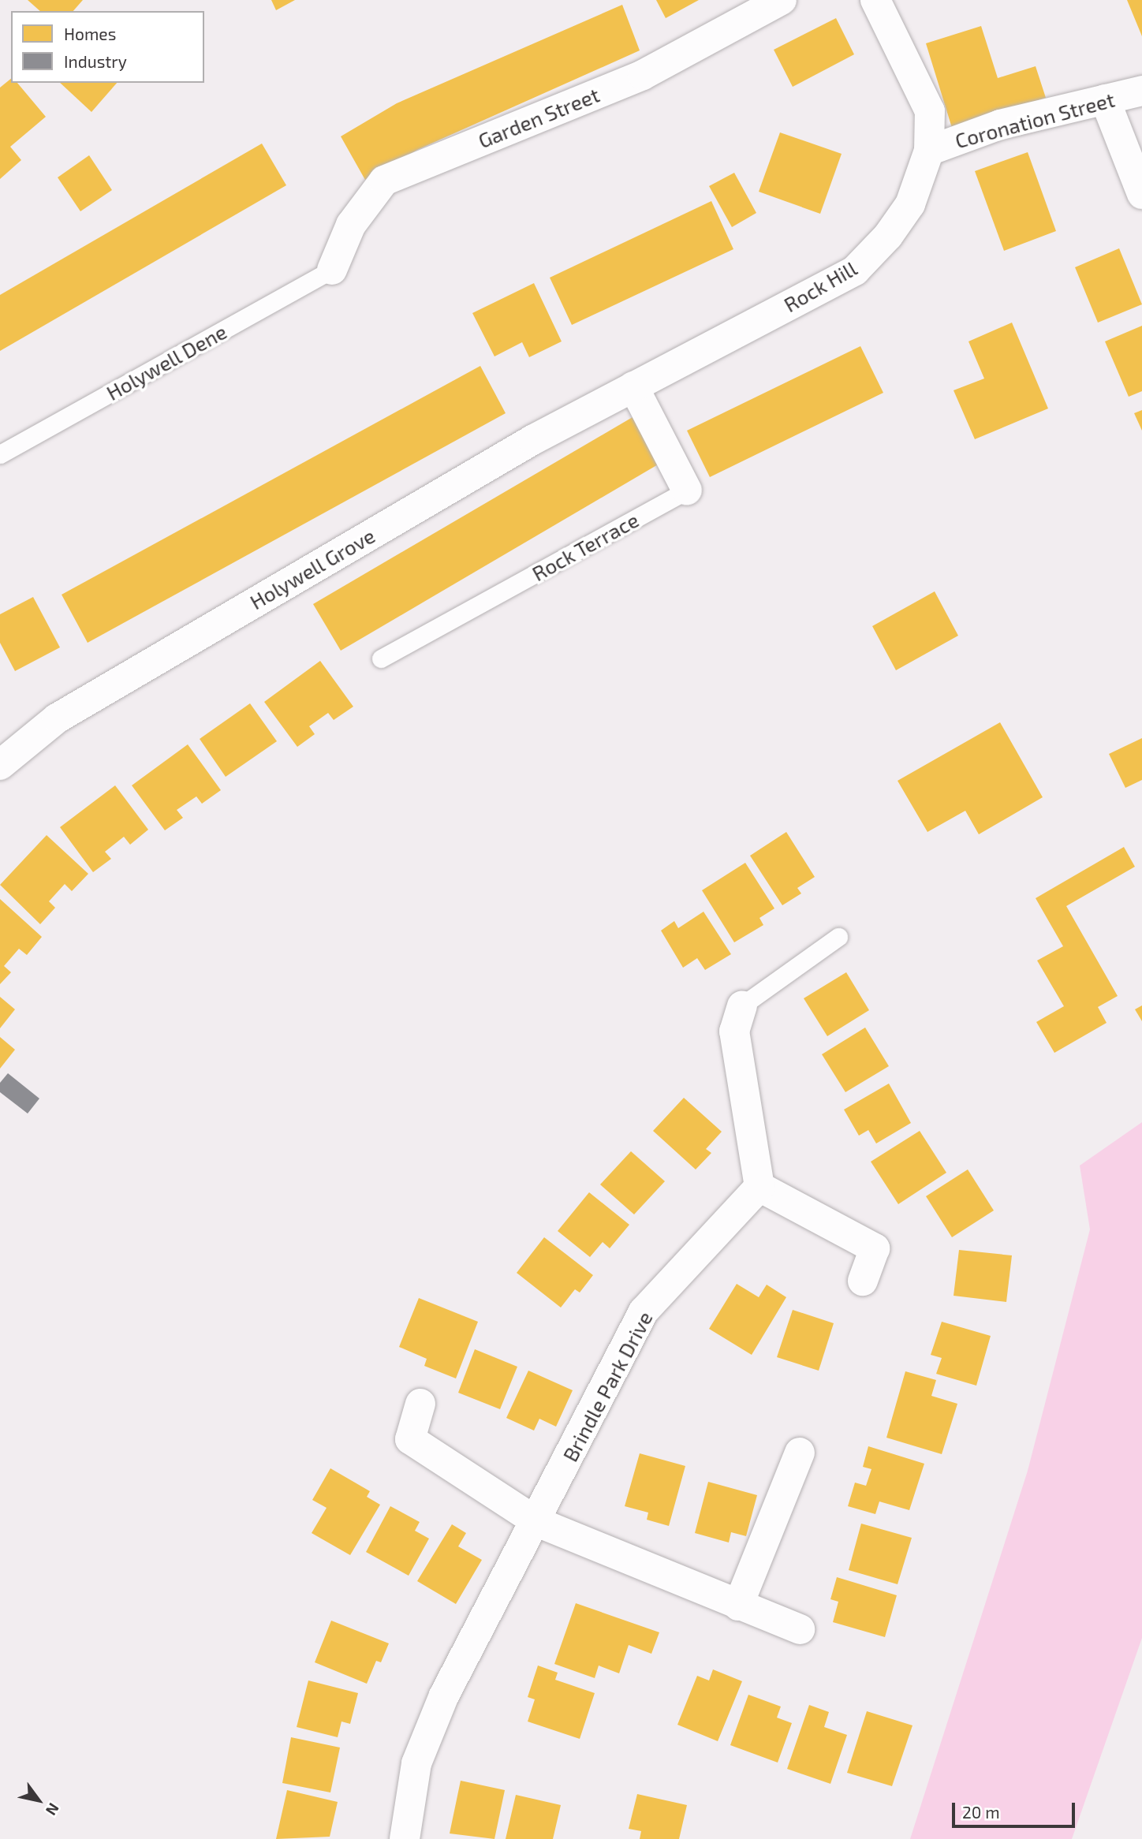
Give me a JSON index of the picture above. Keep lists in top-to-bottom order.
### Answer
{
  "streets": {
    "street": [
      "Garden Street",
      "Coronation Street",
      "Rock Hill",
      "Rock Terrace",
      "Holywell Grove",
      "Brindle Park Drive"
    ],
    "lane": ["Holywell Dene"]
  },
  "crossings": [
    ["Garden Street", "Holywell Dene"],
    ["Coronation Street", "Rock Hill"],
    ["Rock Hill", "Rock Terrace"],
    ["Rock Hill", "Holywell Grove"],
    ["Rock Terrace", "Holywell Grove"]
  ],
  "legend": ["Homes", "Industry"],
  "scale_bar": "20 m",
  "north": "bottom right"
}
